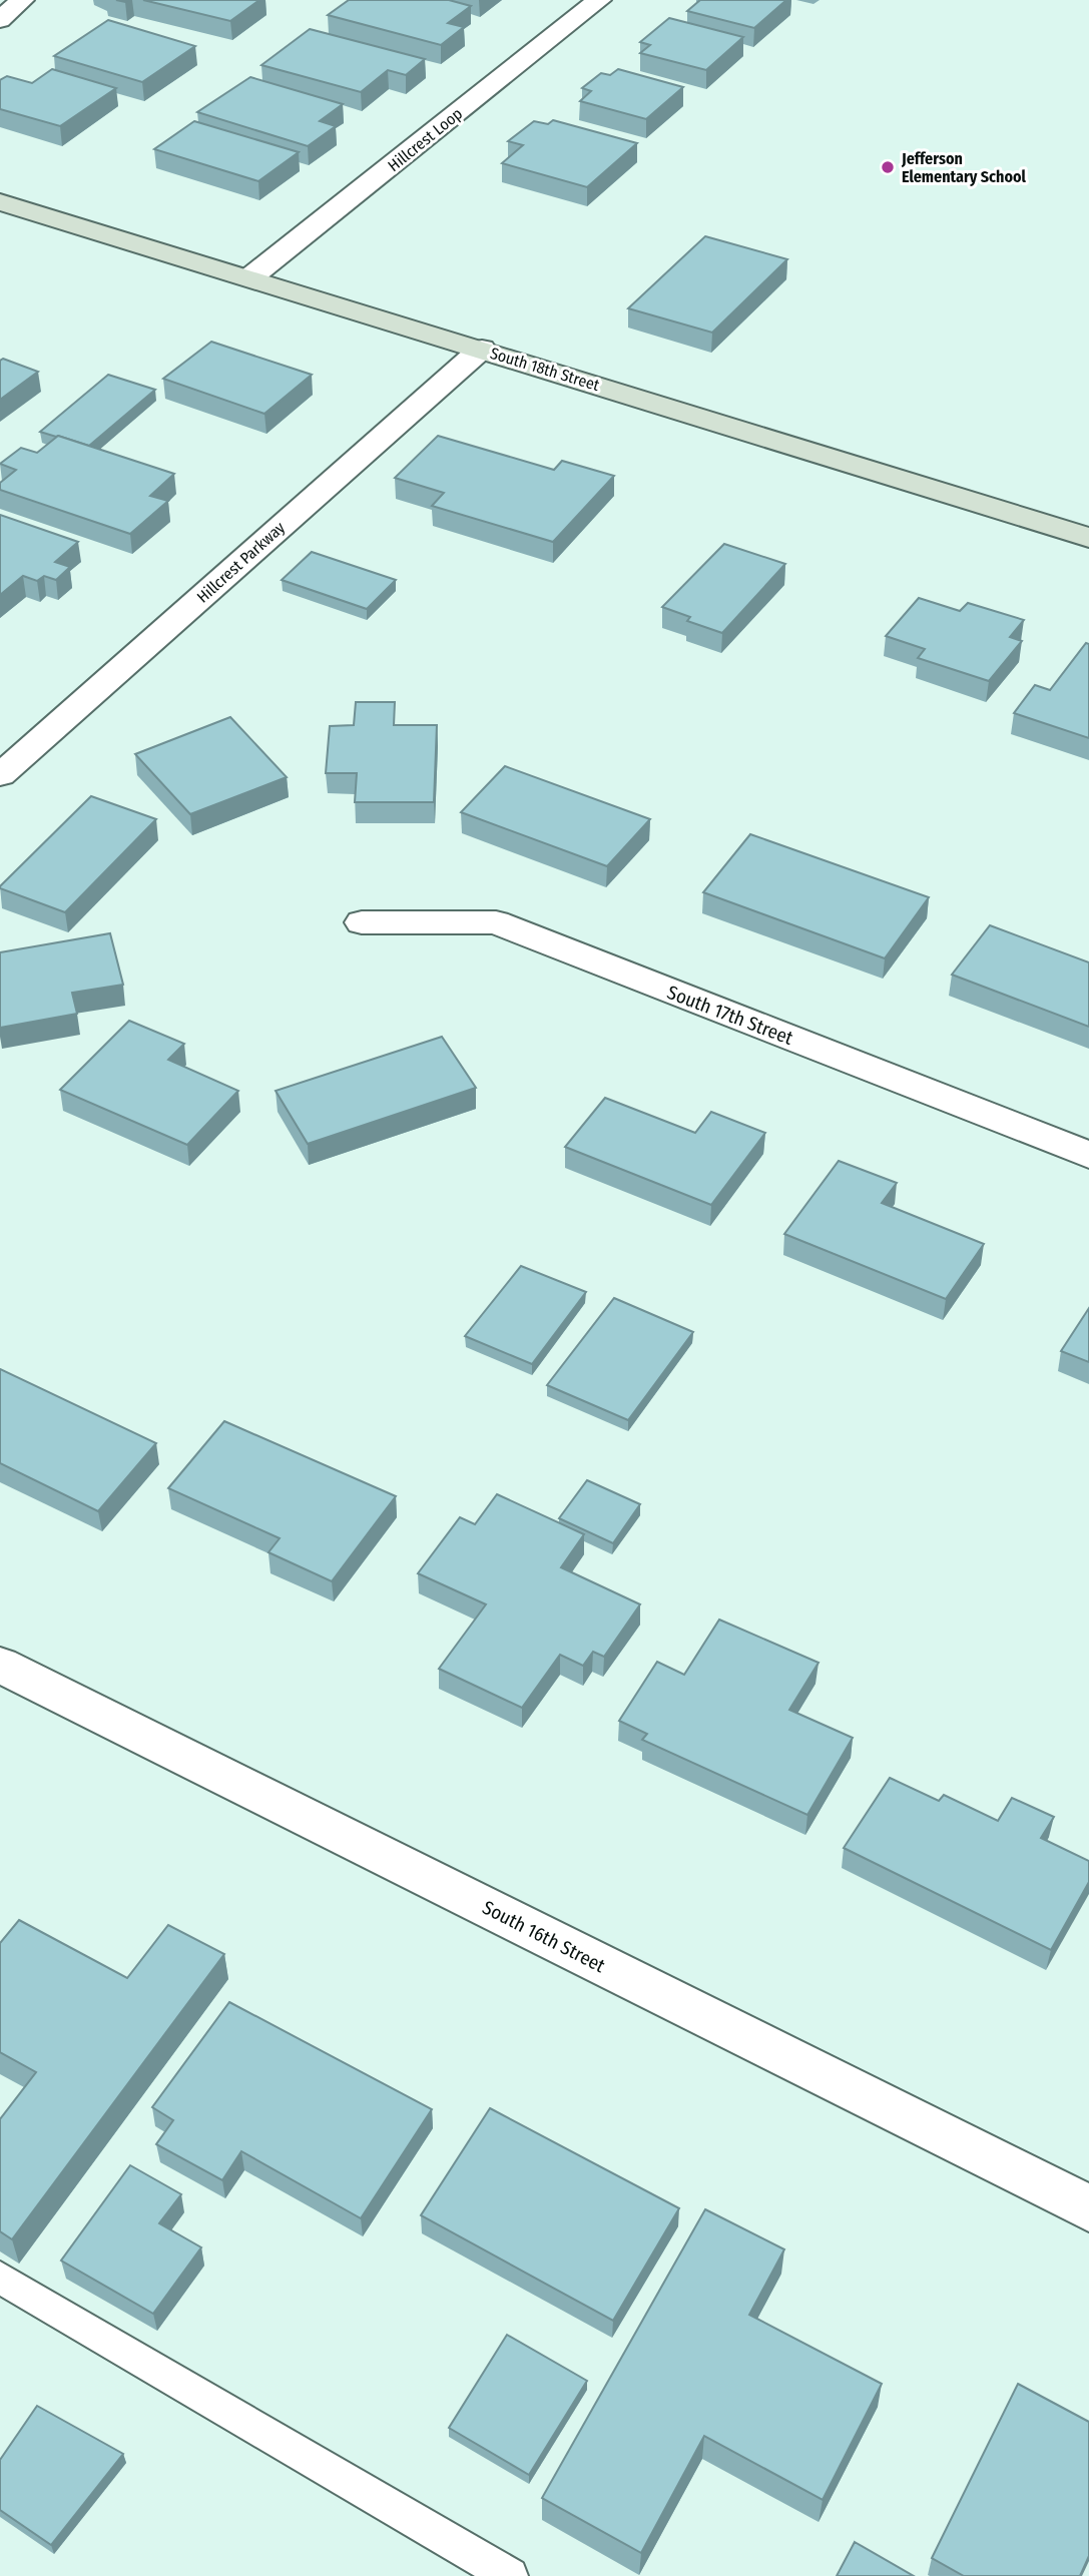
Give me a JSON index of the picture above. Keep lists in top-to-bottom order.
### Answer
{
  "streets": {
    "street": [
      "Hillcrest Loop",
      "South 18th Street",
      "Hillcrest Parkway",
      "South 17th Street",
      "South 16th Street"
    ]
  },
  "crossings": [
    ["Hillcrest Loop", "South 18th Street"],
    ["South 18th Street", "Hillcrest Parkway"]
  ],
  "places": ["Jefferson Elementary School"]
}
